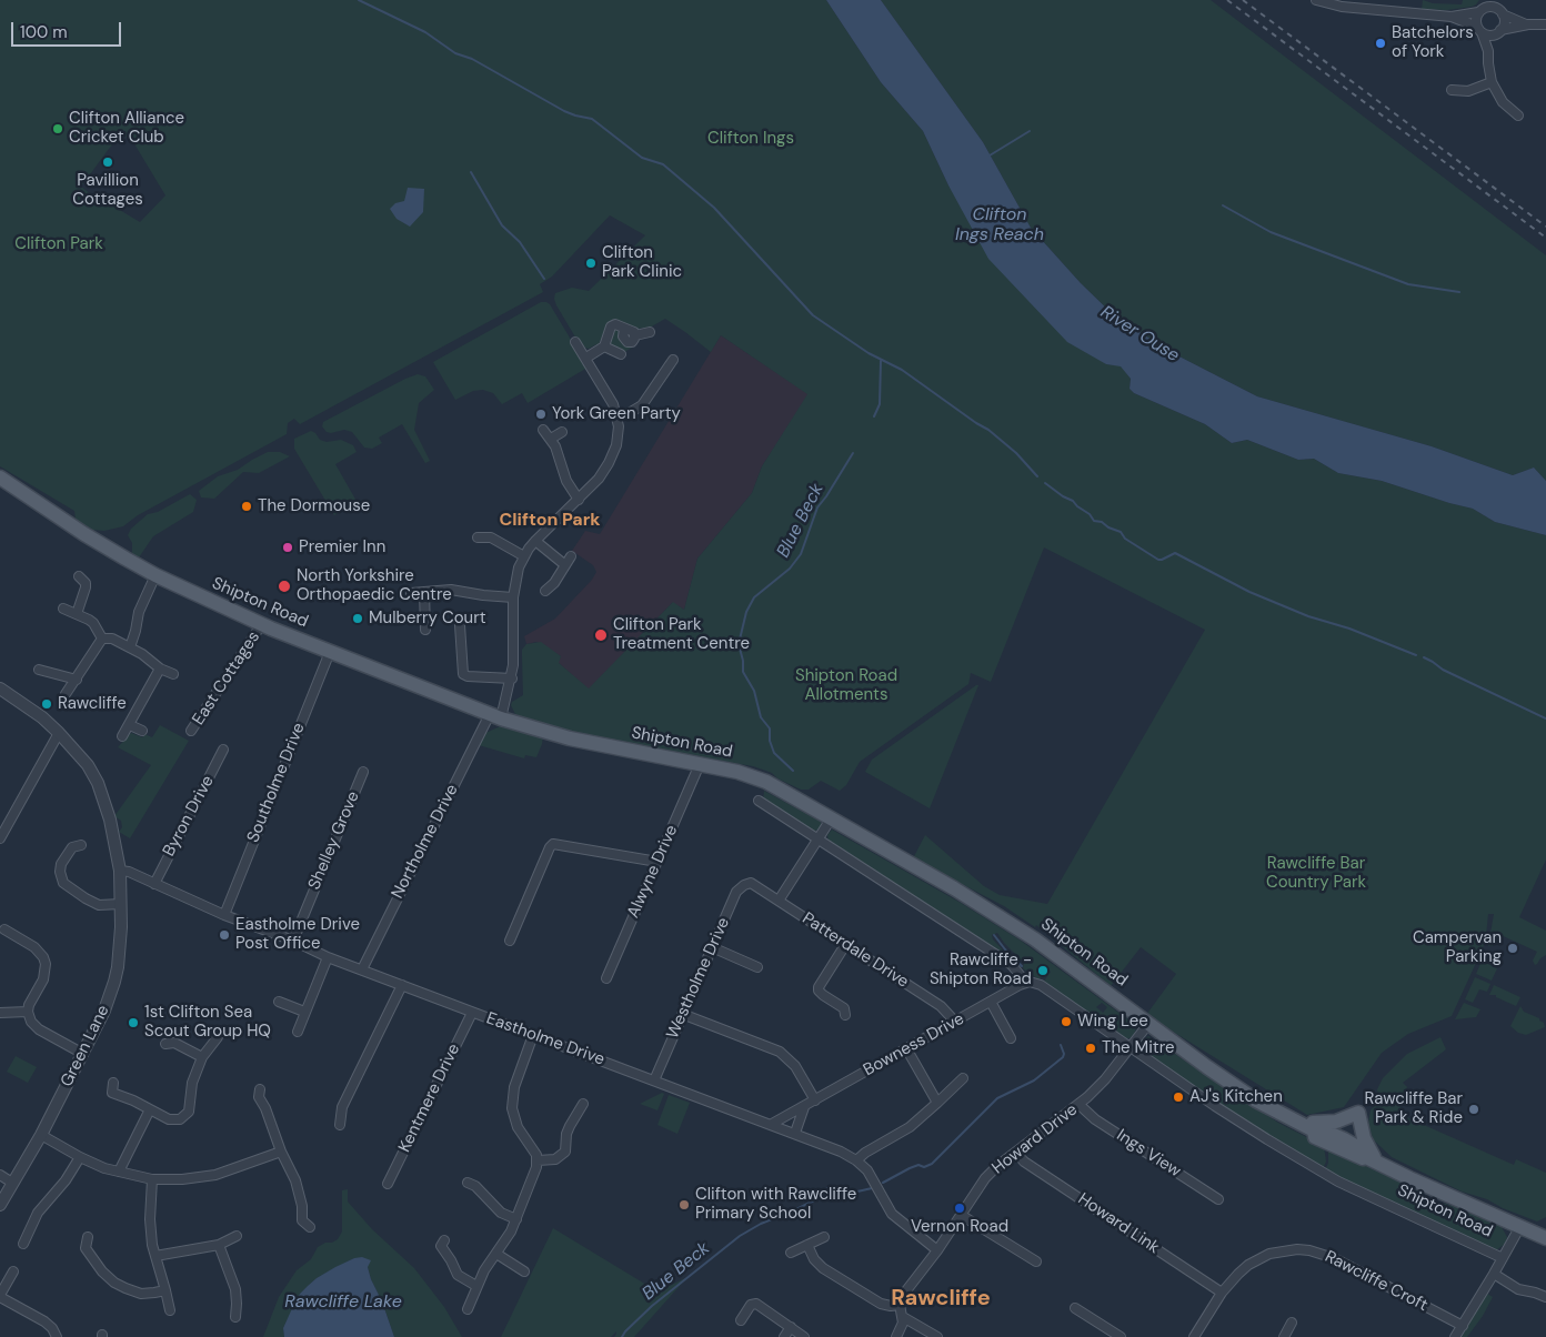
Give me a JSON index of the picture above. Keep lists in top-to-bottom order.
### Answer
{
  "streets": {
    "main road": ["Shipton Road"],
    "street": [
      "East Cottages",
      "Southolme Drive",
      "Byron Drive",
      "Shelley Grove",
      "Northolme Drive",
      "Alwyne Drive",
      "Patterdale Drive",
      "Westholme Drive",
      "Eastholme Drive",
      "Bowness Drive",
      "Green Lane",
      "Kentmere Drive",
      "Howard Drive",
      "Ings View",
      "Howard Link",
      "Rawcliffe Croft"
    ]
  },
  "crossings": [
    ["Shipton Road", "East Cottages"],
    ["Shipton Road", "Southolme Drive"],
    ["Shipton Road", "Northolme Drive"],
    ["Shipton Road", "Alwyne Drive"],
    ["Shipton Road", "Bowness Drive"],
    ["Shipton Road", "Howard Drive"],
    ["Southolme Drive", "Eastholme Drive"],
    ["Byron Drive", "Eastholme Drive"],
    ["Shelley Grove", "Eastholme Drive"],
    ["Northolme Drive", "Eastholme Drive"],
    ["Patterdale Drive", "Westholme Drive"],
    ["Patterdale Drive", "Bowness Drive"],
    ["Westholme Drive", "Eastholme Drive"],
    ["Eastholme Drive", "Bowness Drive"],
    ["Eastholme Drive", "Green Lane"],
    ["Eastholme Drive", "Kentmere Drive"],
    ["Eastholme Drive", "Howard Drive"],
    ["Howard Drive", "Ings View"],
    ["Howard Drive", "Howard Link"],
    ["Howard Link", "Rawcliffe Croft"]
  ],
  "districts": ["Clifton Park", "Rawcliffe"],
  "water": [
    "Clifton Ings Reach",
    "River Ouse",
    "Blue Beck",
    "Rawcliffe Lake"
  ],
  "parks": [
    "Clifton Ings",
    "Clifton Park",
    "Shipton Road Allotments",
    "Rawcliffe Bar Country Park"
  ],
  "places": [
    "Batchelors of York",
    "Clifton Alliance Cricket Club",
    "Pavillion Cottages",
    "Clifton Park Clinic",
    "York Green Party",
    "The Dormouse",
    "Premier Inn",
    "North Yorkshire Orthopaedic Centre",
    "Mulberry Court",
    "Clifton Park Treatment Centre",
    "Rawcliffe",
    "Eastholme Drive Post Office",
    "Campervan Parking",
    "Rawcliffe - Shipton Road",
    "Wing Lee",
    "1st Clifton Sea Scout Group HQ",
    "The Mitre",
    "AJ's Kitchen",
    "Rawcliffe Bar Park & Ride",
    "Clifton with Rawcliffe Primary School",
    "Vernon Road"
  ],
  "scale_bar": "100 m"
}
